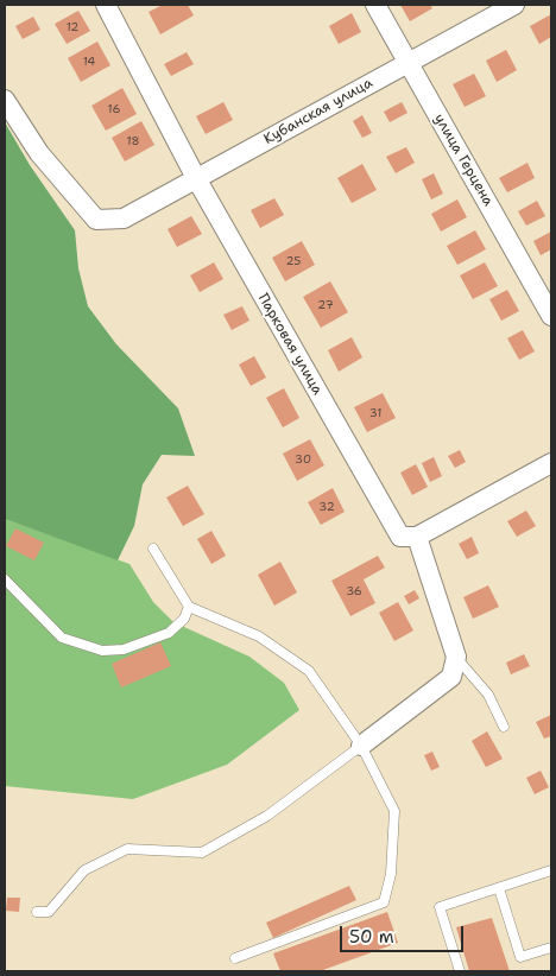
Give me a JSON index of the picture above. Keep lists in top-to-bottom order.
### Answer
{
  "streets": {
    "street": ["Кубанская улица", "улица Герцена", "Парковая улица"]
  },
  "crossings": [
    ["Кубанская улица", "улица Герцена"],
    ["Кубанская улица", "Парковая улица"]
  ],
  "house_numbers": [
    "12",
    "14",
    "16",
    "18",
    "25",
    "27",
    "31",
    "30",
    "32",
    "36"
  ],
  "scale_bar": "50 m"
}
